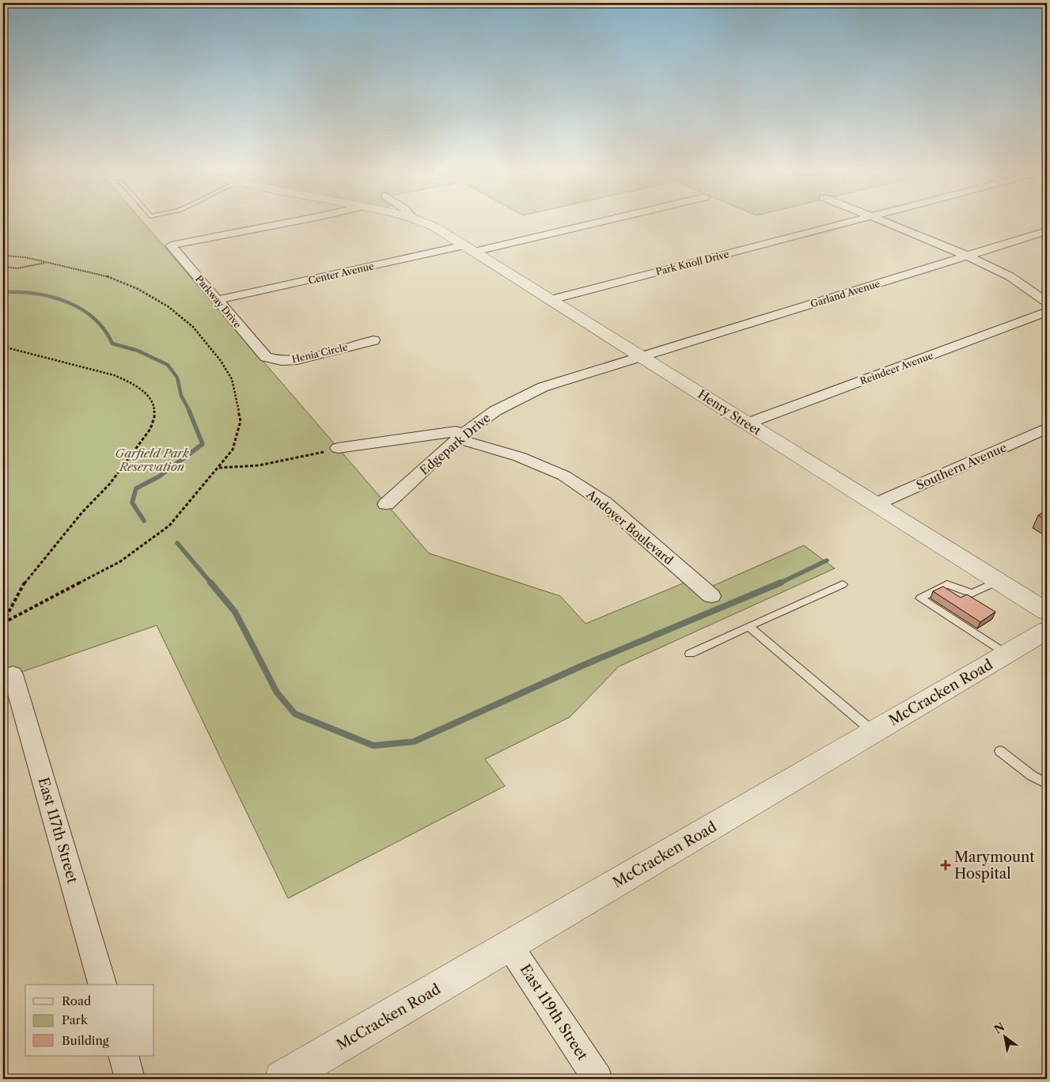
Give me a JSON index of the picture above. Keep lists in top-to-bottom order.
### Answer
{
  "streets": {
    "street": [
      "Park Knoll Drive",
      "Center Avenue",
      "Garland Avenue",
      "Parkway Drive",
      "Henia Circle",
      "Reindeer Avenue",
      "Henry Street",
      "Edgepark Drive",
      "Southern Avenue",
      "Andover Boulevard",
      "McCracken Road",
      "East 117th Street",
      "East 119th Street"
    ]
  },
  "crossings": [
    ["Park Knoll Drive", "Henry Street"],
    ["Center Avenue", "Parkway Drive"],
    ["Center Avenue", "Henry Street"],
    ["Garland Avenue", "Henry Street"],
    ["Garland Avenue", "Edgepark Drive"],
    ["Parkway Drive", "Henia Circle"],
    ["Reindeer Avenue", "Henry Street"],
    ["Henry Street", "Edgepark Drive"],
    ["Henry Street", "Southern Avenue"],
    ["Edgepark Drive", "Andover Boulevard"],
    ["McCracken Road", "East 119th Street"]
  ],
  "parks": ["Garfield Park Reservation"],
  "places": {
    "health": ["Marymount Hospital"]
  },
  "legend": ["Road", "Park", "Building"],
  "north": "top left"
}
